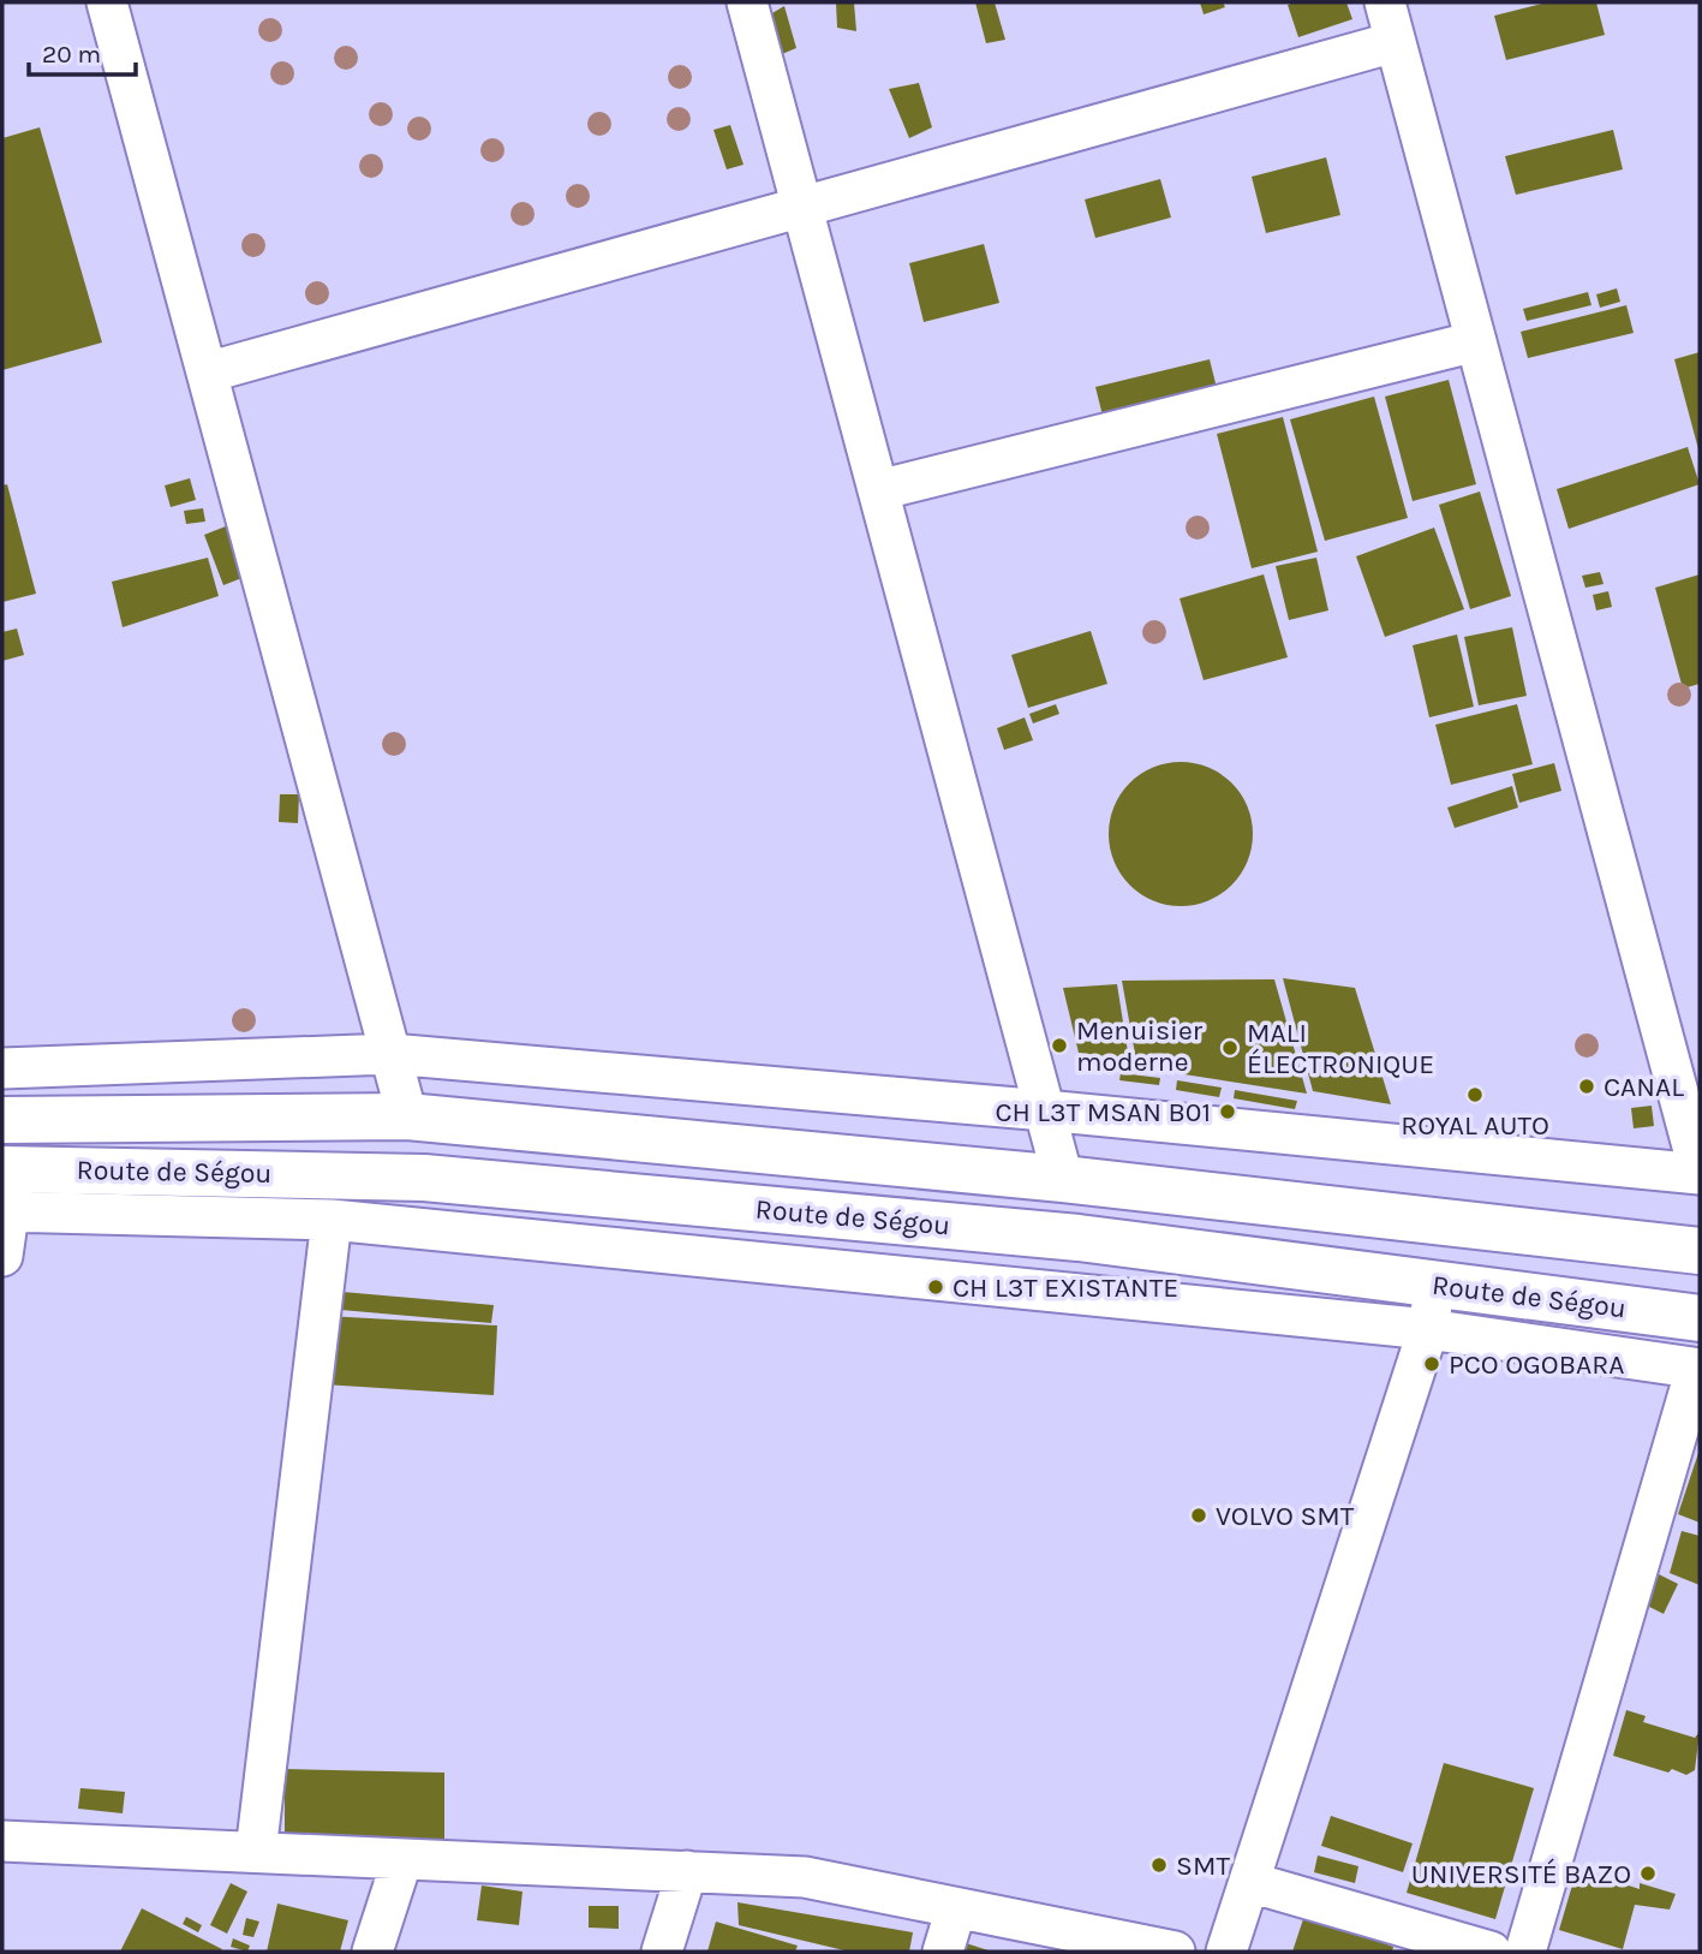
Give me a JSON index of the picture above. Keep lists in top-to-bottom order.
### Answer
{
  "streets": {
    "highway": ["Route de Ségou"]
  },
  "places": [
    "Menuisier moderne",
    "MALI ÉLECTRONIQUE",
    "CANAL",
    "ROYAL AUTO",
    "CH L3T MSAN B01",
    "CH L3T EXISTANTE",
    "PCO OGOBARA",
    "VOLVO SMT",
    "SMT",
    "UNIVERSITÉ BAZO"
  ],
  "scale_bar": "20 m"
}
